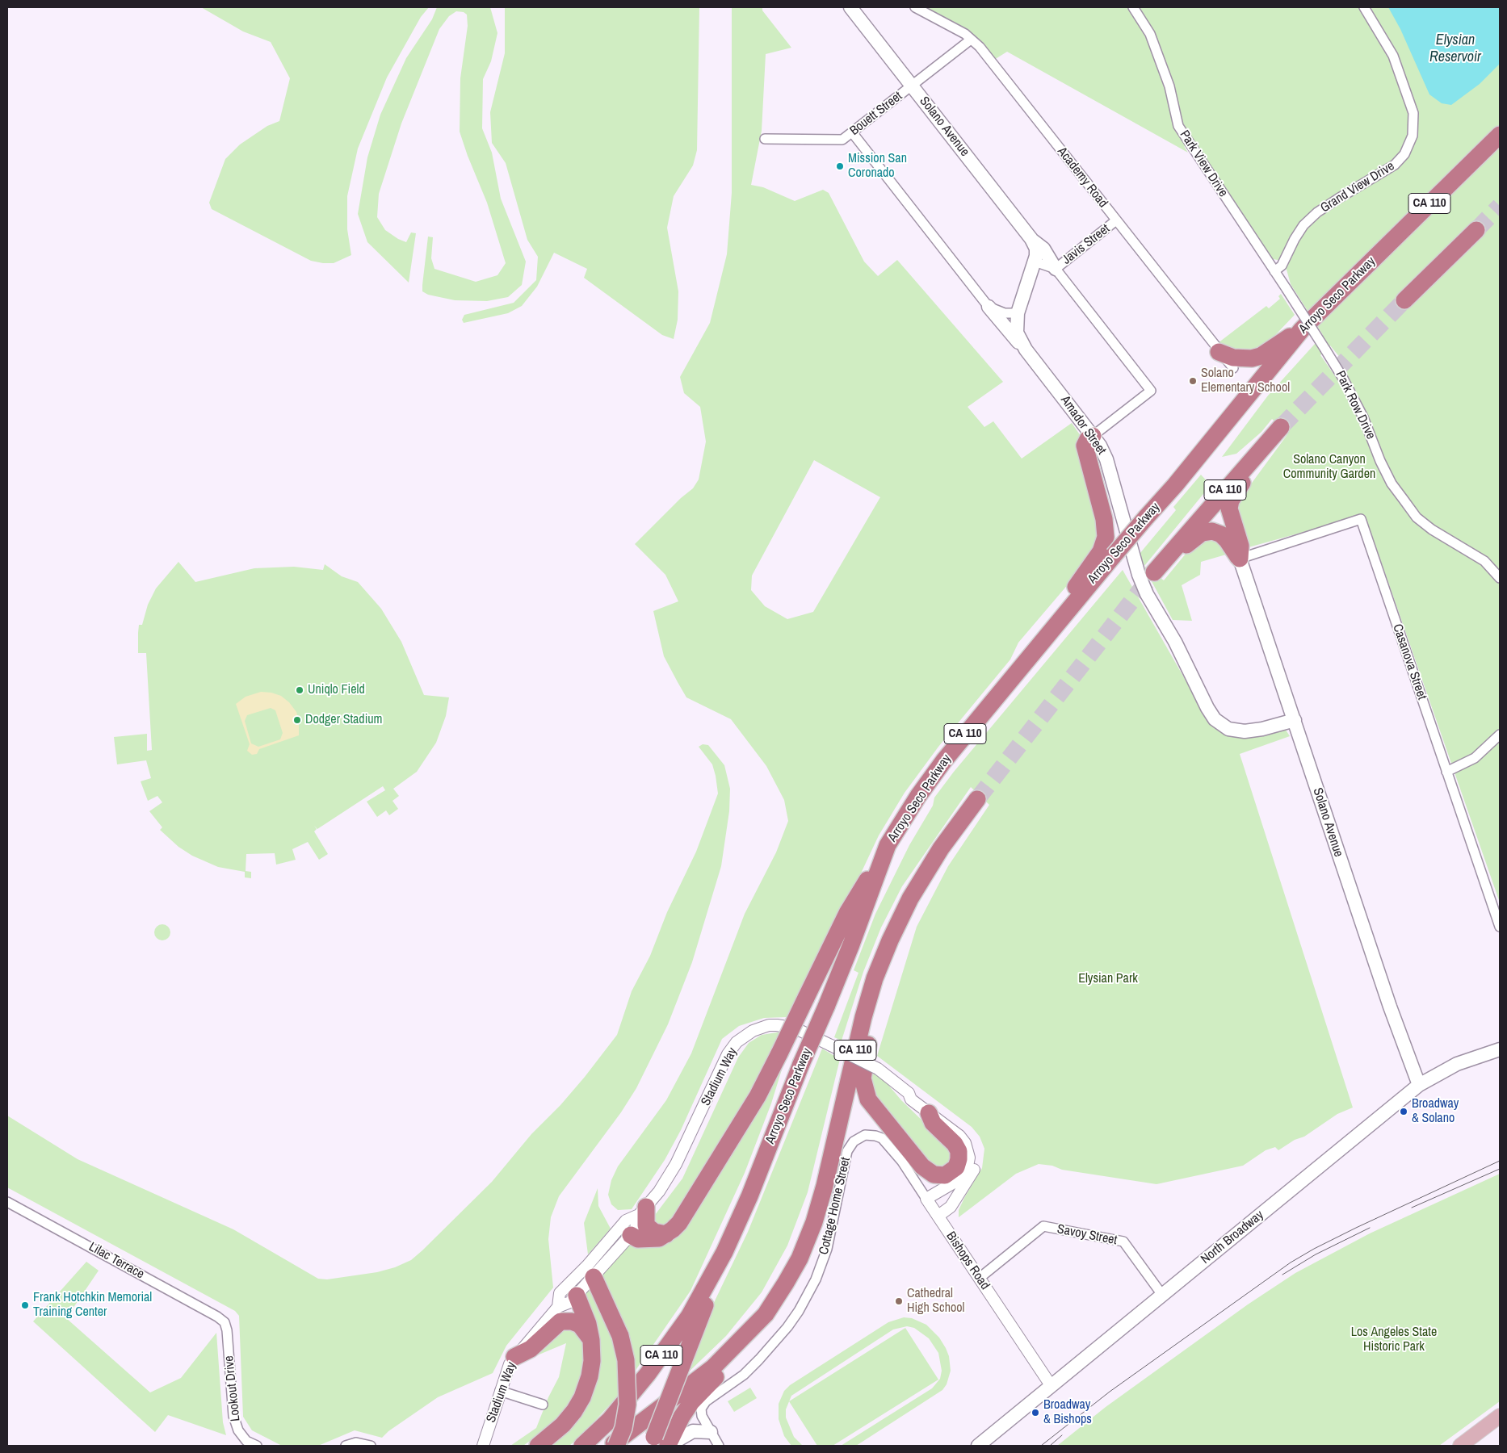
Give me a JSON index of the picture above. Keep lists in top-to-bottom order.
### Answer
{
  "streets": {
    "highway": ["CA 110", "Arroyo Seco Parkway"],
    "main road": ["Solano Avenue", "Amador Street", "North Broadway"],
    "street": [
      "Bouett Street",
      "Park View Drive",
      "Academy Road",
      "Grand View Drive",
      "Javis Street",
      "Park Row Drive",
      "Casanova Street",
      "Stadium Way",
      "Cottage Home Street",
      "Savoy Street",
      "Lilac Terrace",
      "Bishops Road",
      "Lookout Drive"
    ]
  },
  "crossings": [
    ["Bouett Street", "Solano Avenue"],
    ["Bouett Street", "Academy Road"],
    ["Solano Avenue", "Javis Street"],
    ["Solano Avenue", "Amador Street"],
    ["Solano Avenue", "Casanova Street"],
    ["Solano Avenue", "North Broadway"],
    ["Park View Drive", "Grand View Drive"],
    ["Park View Drive", "Park Row Drive"],
    ["Academy Road", "Javis Street"],
    ["Stadium Way", "Bishops Road"],
    ["Cottage Home Street", "Bishops Road"],
    ["Savoy Street", "North Broadway"],
    ["Savoy Street", "Bishops Road"],
    ["North Broadway", "Bishops Road"],
    ["Lilac Terrace", "Lookout Drive"]
  ],
  "water": ["Elysian Reservoir"],
  "parks": ["Solano Canyon Community Garden", "Elysian Park", "Los Angeles State Historic Park"],
  "places": [
    "Mission San Coronado",
    "Solano Elementary School",
    "Uniqlo Field",
    "Dodger Stadium",
    "Broadway & Solano",
    "Cathedral High School",
    "Frank Hotchkin Memorial Training Center",
    "Broadway & Bishops"
  ]
}
